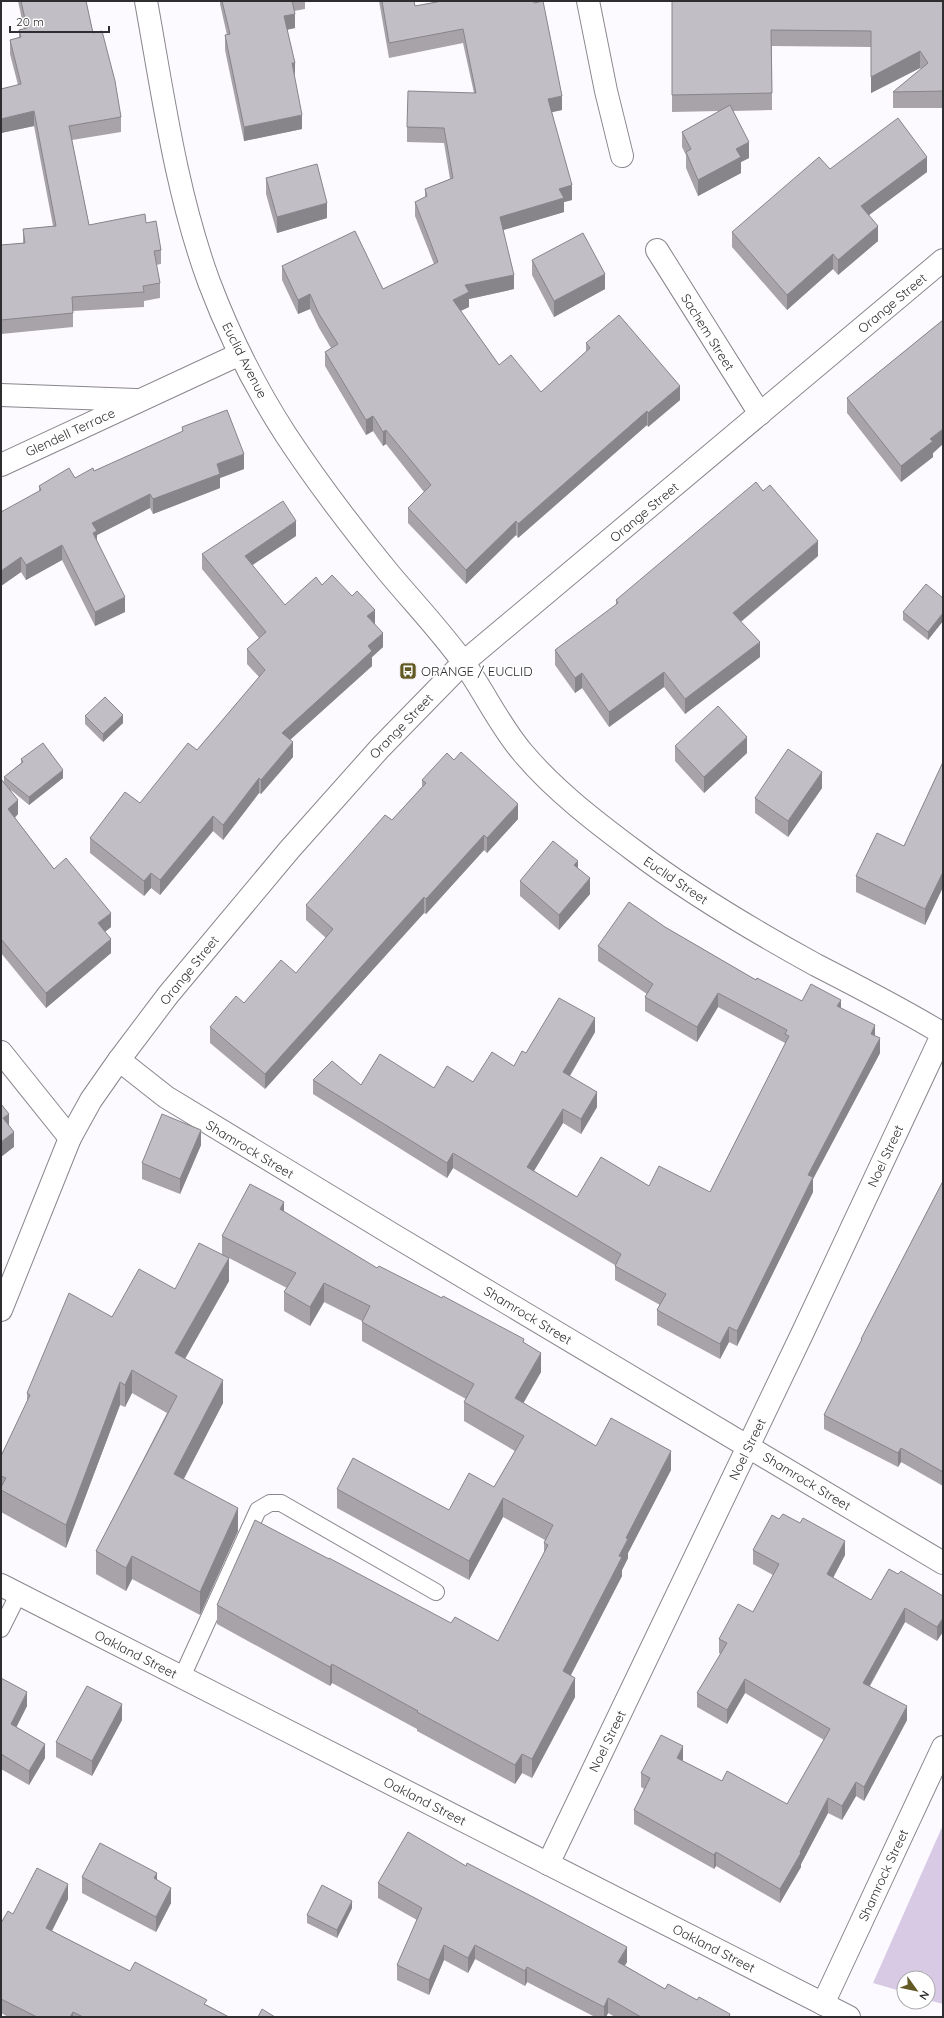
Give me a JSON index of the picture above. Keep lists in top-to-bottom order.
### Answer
{
  "streets": {
    "street": [
      "Orange Street",
      "Sachem Street",
      "Euclid Avenue",
      "Glendell Terrace",
      "Euclid Street",
      "Shamrock Street",
      "Noel Street",
      "Oakland Street"
    ]
  },
  "crossings": [
    ["Orange Street", "Sachem Street"],
    ["Orange Street", "Euclid Avenue"],
    ["Orange Street", "Euclid Street"],
    ["Orange Street", "Shamrock Street"],
    ["Euclid Avenue", "Glendell Terrace"],
    ["Euclid Avenue", "Euclid Street"],
    ["Euclid Street", "Noel Street"],
    ["Shamrock Street", "Noel Street"],
    ["Shamrock Street", "Oakland Street"],
    ["Noel Street", "Oakland Street"]
  ],
  "places": {
    "bus stop": ["ORANGE / EUCLID"]
  },
  "scale_bar": "20 m",
  "north": "bottom right"
}
